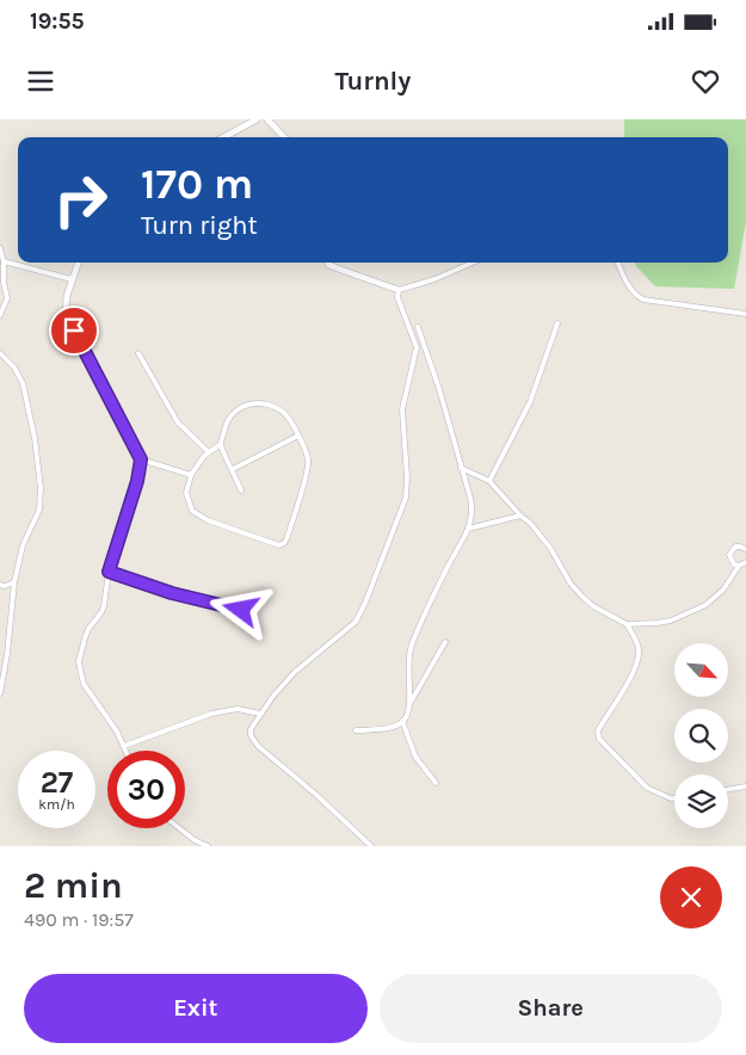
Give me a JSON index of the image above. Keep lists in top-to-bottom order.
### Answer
{
  "north": "bottom right",
  "page": {
    "status": "19:55",
    "header": "Turnly",
    "turn": ["170 m", "Turn right"],
    "speed": "27 km/h",
    "limit": "30",
    "heading": ["2 min", "490 m · 19:57"],
    "buttons": ["Exit", "Share"]
  }
}
